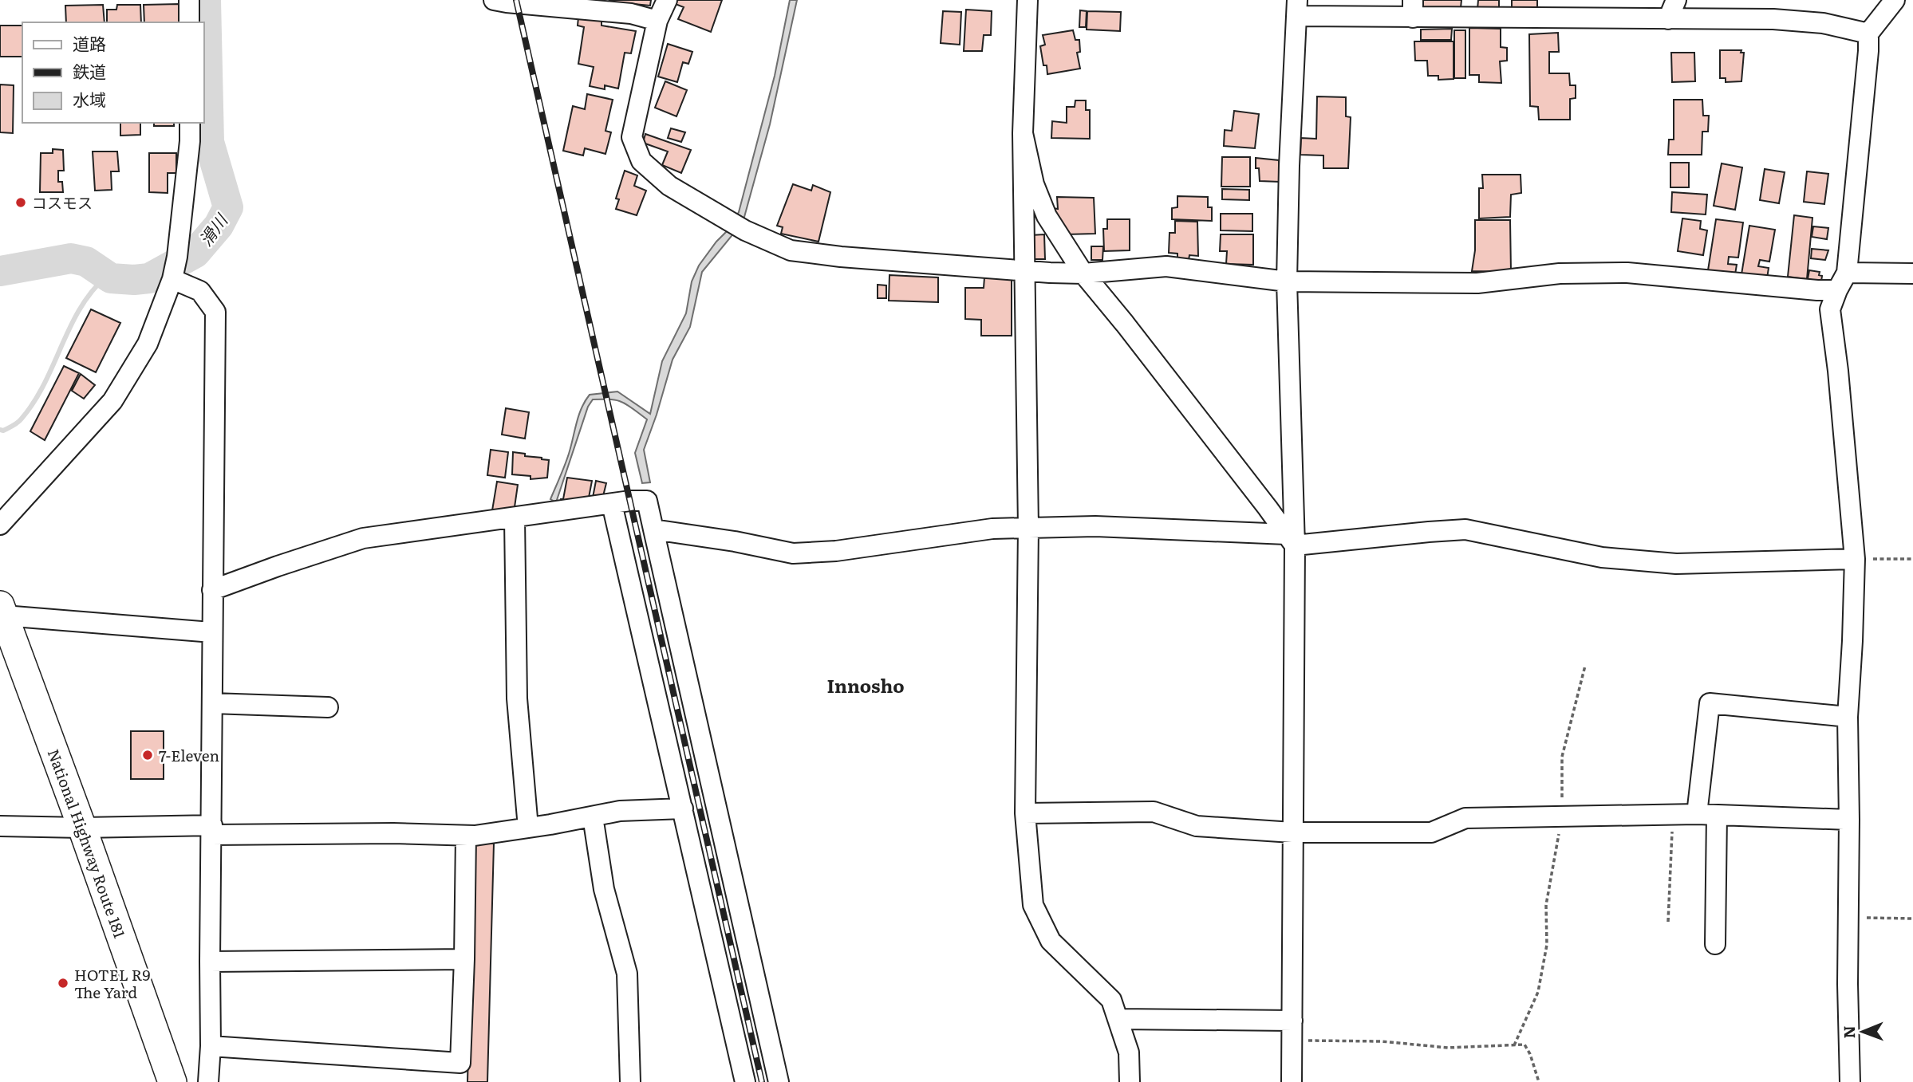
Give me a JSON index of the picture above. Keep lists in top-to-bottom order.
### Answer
{
  "streets": {
    "highway": ["National Highway Route 181"]
  },
  "districts": ["Innosho"],
  "water": ["滑川"],
  "places": ["コスモス", "7-Eleven", "HOTEL R9 The Yard"],
  "legend": ["道路", "鉄道", "水域"],
  "north": "left"
}
